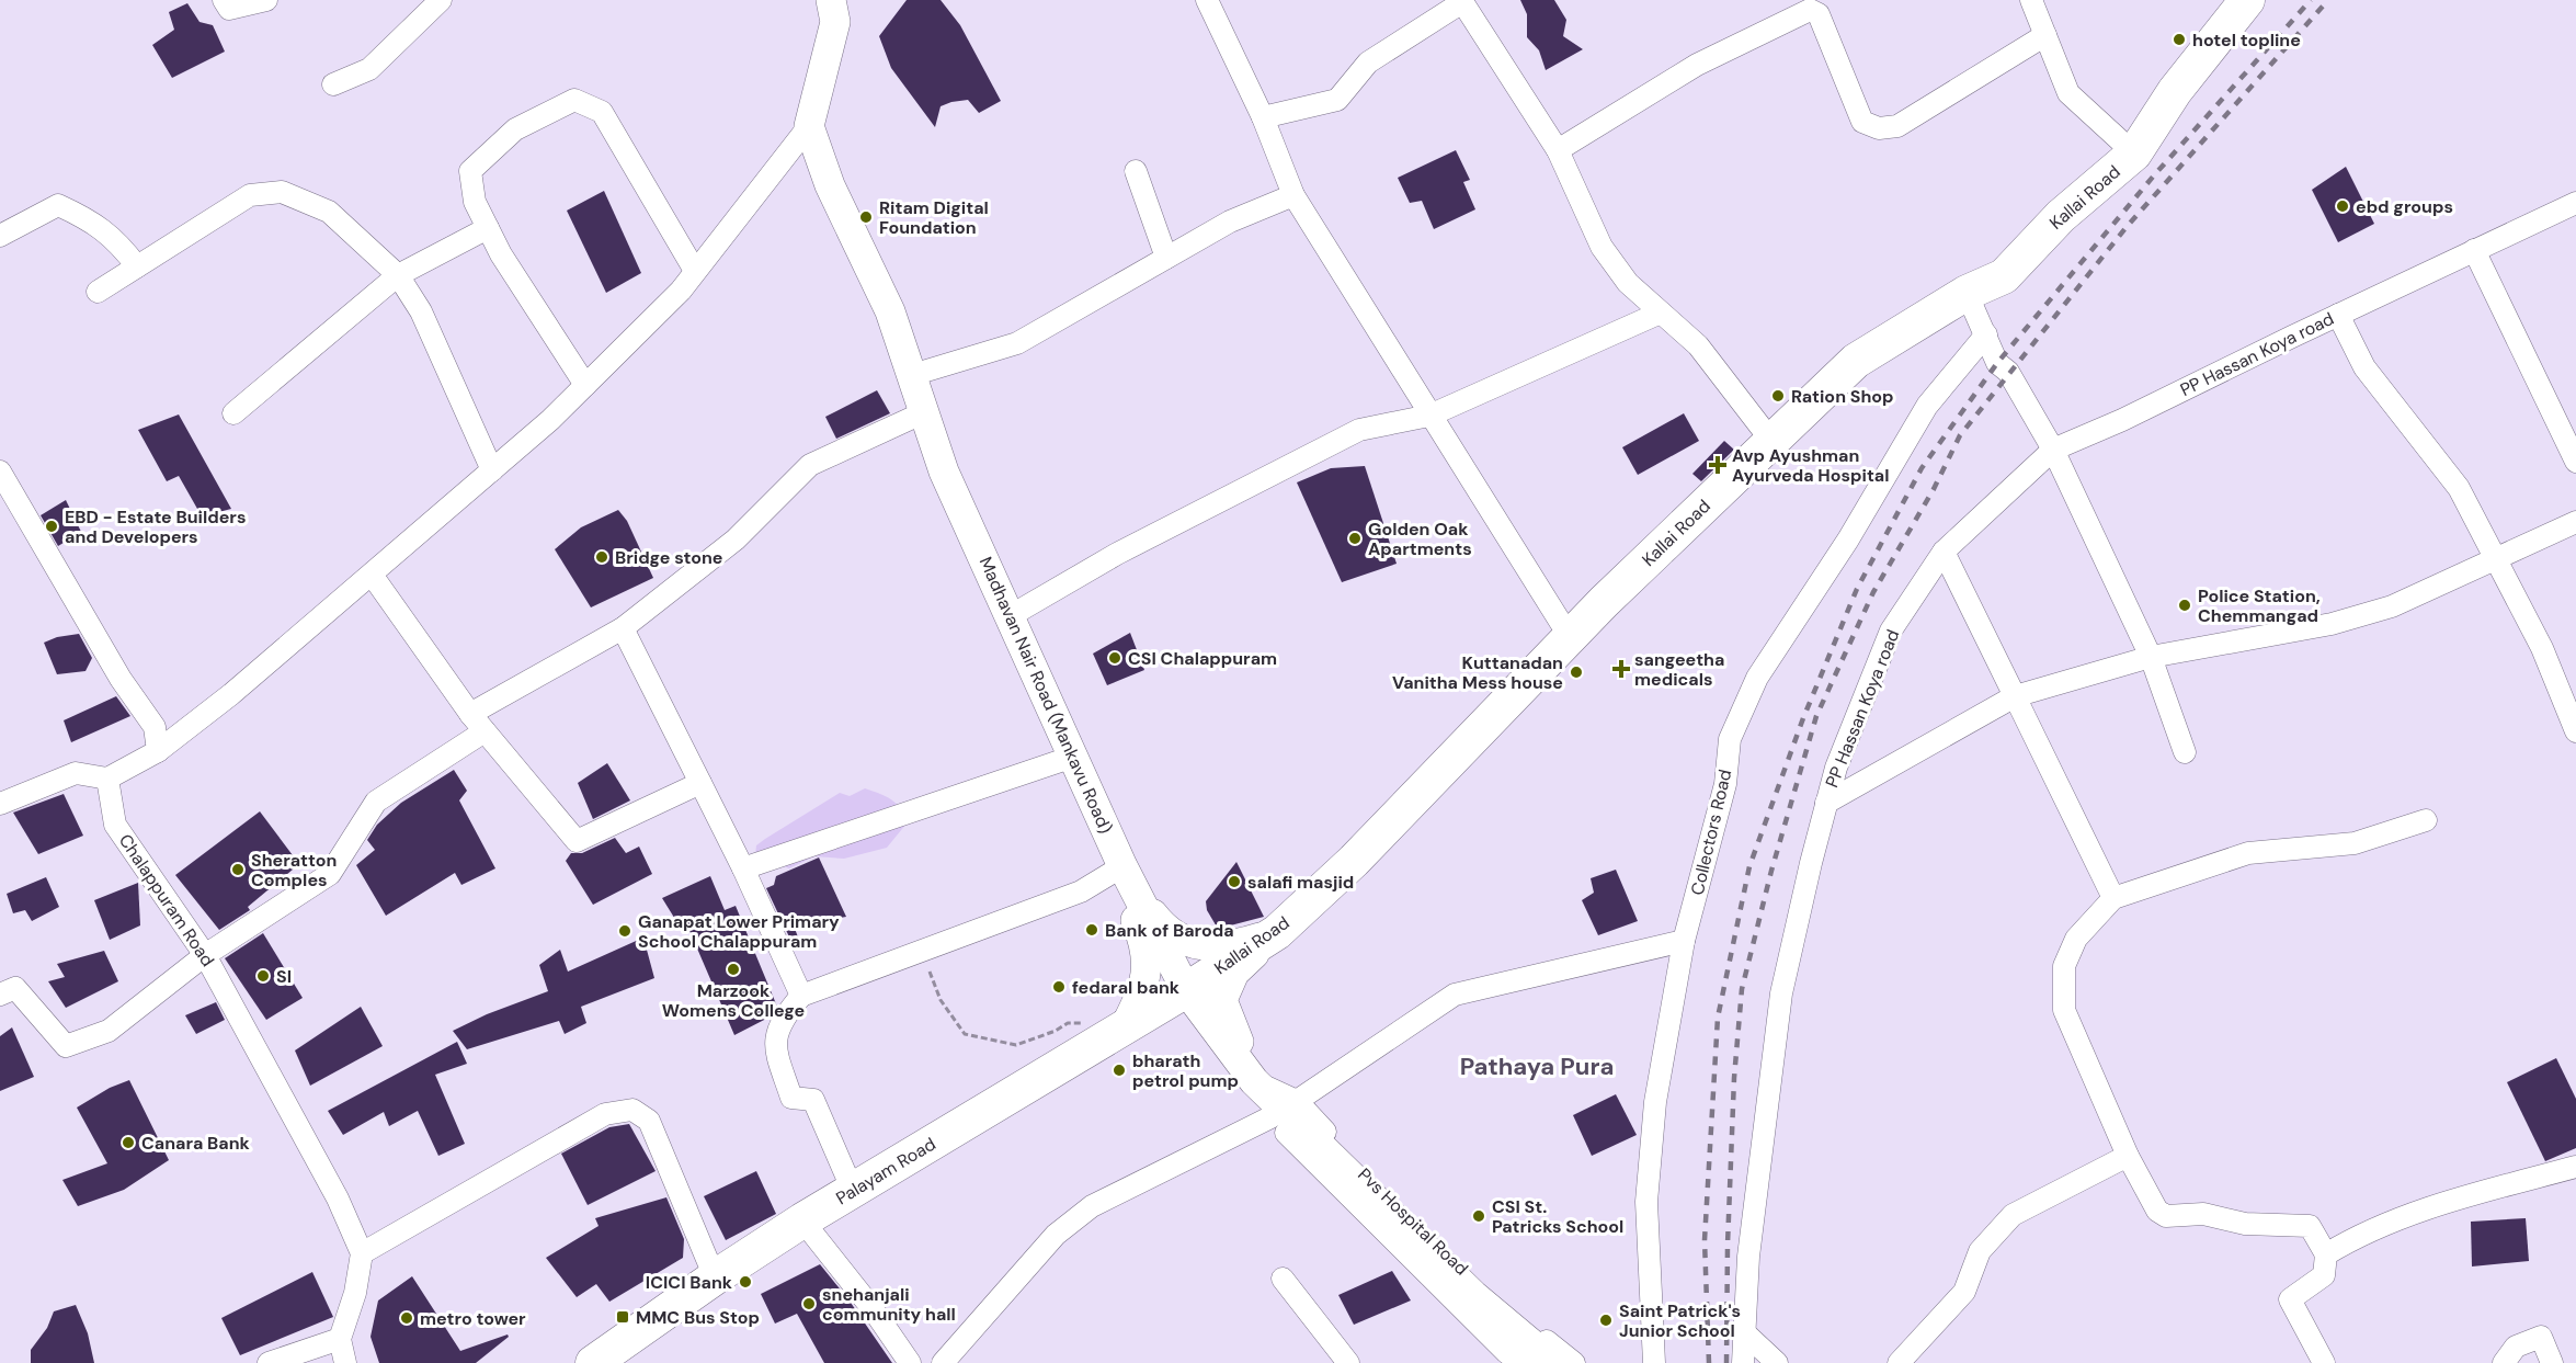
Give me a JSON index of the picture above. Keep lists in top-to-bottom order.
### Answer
{
  "streets": {
    "main road": ["Kallai Road", "Madhavan Nair Road (Mankavu Road)", "Palayam Road"],
    "street": [
      "PP Hassan Koya road",
      "Collectors Road",
      "Chalappuram Road",
      "Pvs Hospital Road"
    ]
  },
  "crossings": [
    ["Kallai Road", "Madhavan Nair Road (Mankavu Road)"],
    ["Kallai Road", "Palayam Road"],
    ["Madhavan Nair Road (Mankavu Road)", "Palayam Road"],
    ["Madhavan Nair Road (Mankavu Road)", "Pvs Hospital Road"]
  ],
  "districts": ["Pathaya Pura"],
  "places": {
    "other": [
      "hotel topline",
      "ebd groups",
      "Ritam Digital Foundation",
      "Ration Shop",
      "EBD - Estate Builders and Developers",
      "Golden Oak Apartments",
      "Bridge stone",
      "Police Station, Chemmangad",
      "CSI Chalappuram",
      "Kuttanadan Vanitha Mess house",
      "Sheratton Comples",
      "salafi masjid",
      "Bank of Baroda",
      "Ganapat Lower Primary School Chalappuram",
      "Marzook Womens College",
      "SI",
      "fedaral bank",
      "bharath petrol pump",
      "Canara Bank",
      "CSI St. Patricks School",
      "ICICI Bank",
      "snehanjali community hall",
      "metro tower",
      "Saint Patrick's Junior School"
    ],
    "health": ["Avp Ayushman Ayurveda Hospital", "sangeetha medicals"],
    "transit": ["MMC Bus Stop"]
  }
}
